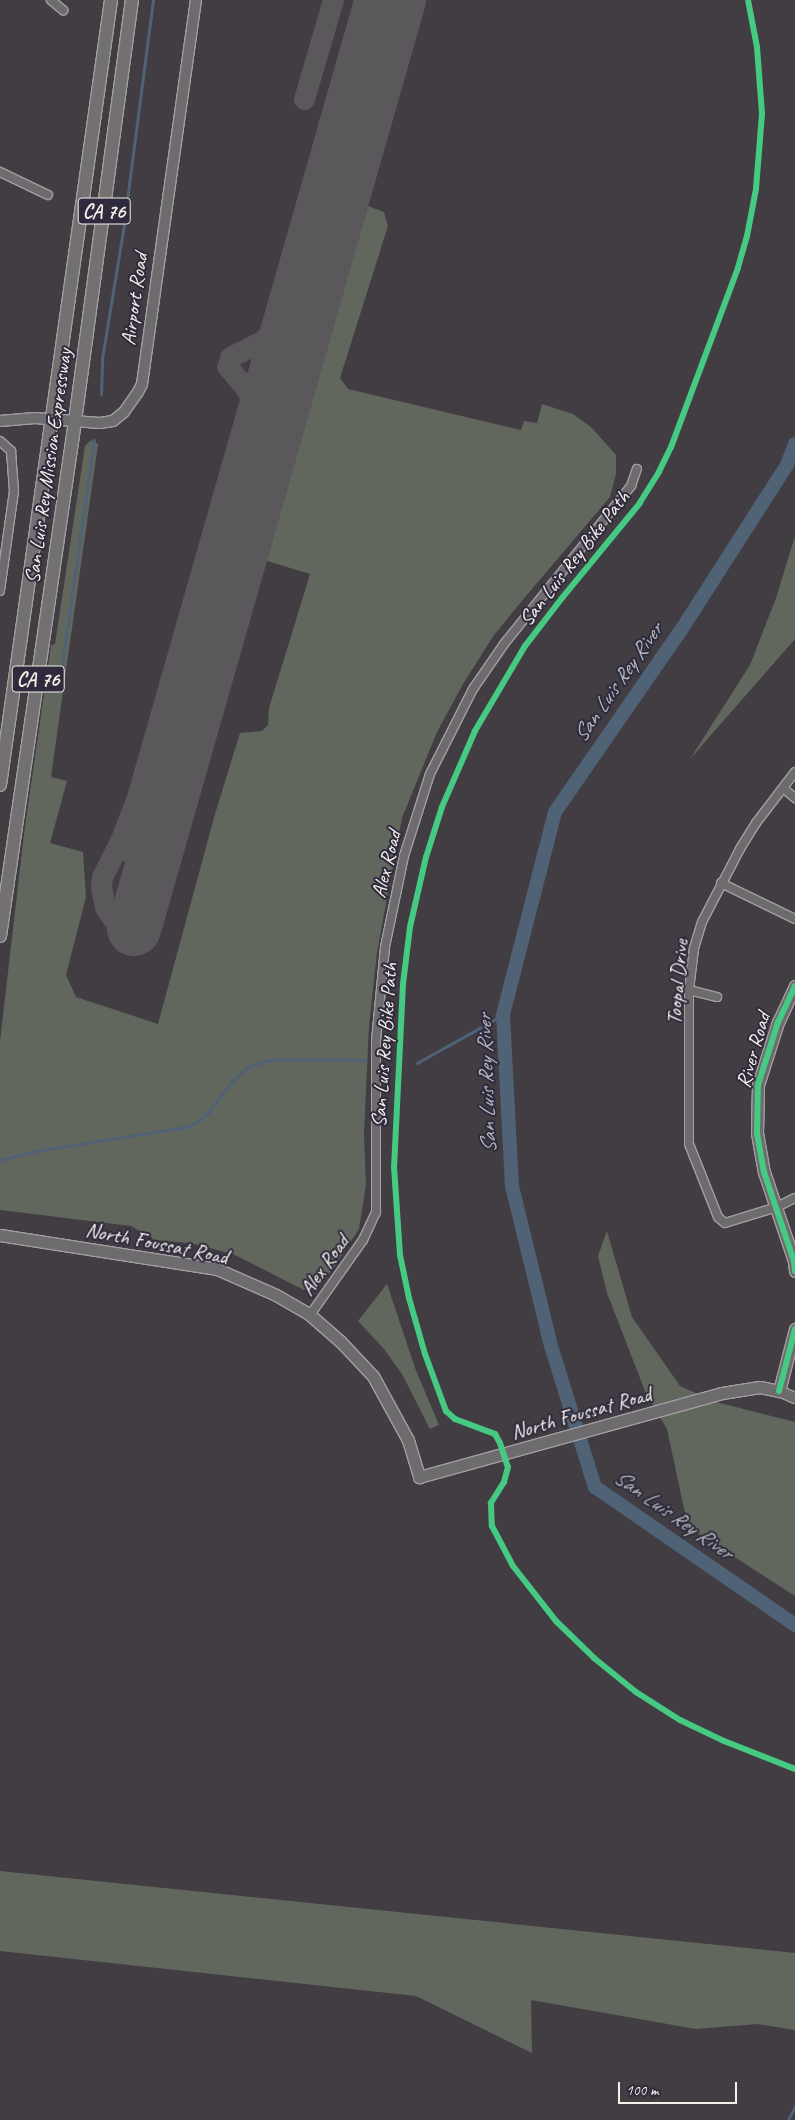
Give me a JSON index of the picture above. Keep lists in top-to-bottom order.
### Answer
{
  "streets": {
    "highway": ["CA 76", "San Luis Rey Mission Expressway"],
    "main road": ["River Road", "North Foussat Road"],
    "street": ["Airport Road", "Alex Road", "Toopal Drive"],
    "cycle path": ["San Luis Rey Bike Path"]
  },
  "crossings": [
    ["Airport Road", "San Luis Rey Mission Expressway"],
    ["Alex Road", "North Foussat Road"],
    ["Toopal Drive", "River Road"]
  ],
  "water": ["San Luis Rey River"],
  "scale_bar": "100 m"
}
